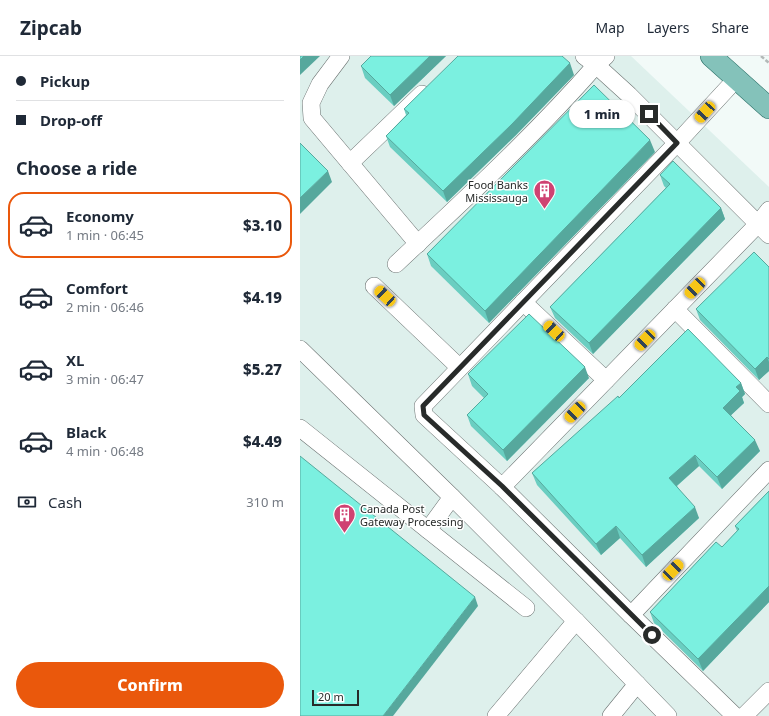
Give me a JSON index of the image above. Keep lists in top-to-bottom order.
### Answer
{
  "places": {
    "building": ["Food Banks Mississauga", "Canada Post Gateway Processing"]
  },
  "scale_bar": "20 m",
  "page": {
    "header": "Zipcab",
    "nav": ["Map", "Layers", "Share"],
    "banner": ["Pickup", "Drop-off"],
    "bubble": "1 min",
    "heading": "Choose a ride",
    "list": [
      {
        "name": "Economy",
        "note": "1 min · 06:45",
        "value": "$3.10"
      },
      {
        "name": "Comfort",
        "note": "2 min · 06:46",
        "value": "$4.19"
      },
      {
        "name": "XL",
        "note": "3 min · 06:47",
        "value": "$5.27"
      },
      {
        "name": "Black",
        "note": "4 min · 06:48",
        "value": "$4.49"
      }
    ],
    "pay": ["Cash", "310 m"],
    "buttons": "Confirm",
    "scale": "20 m"
  }
}
